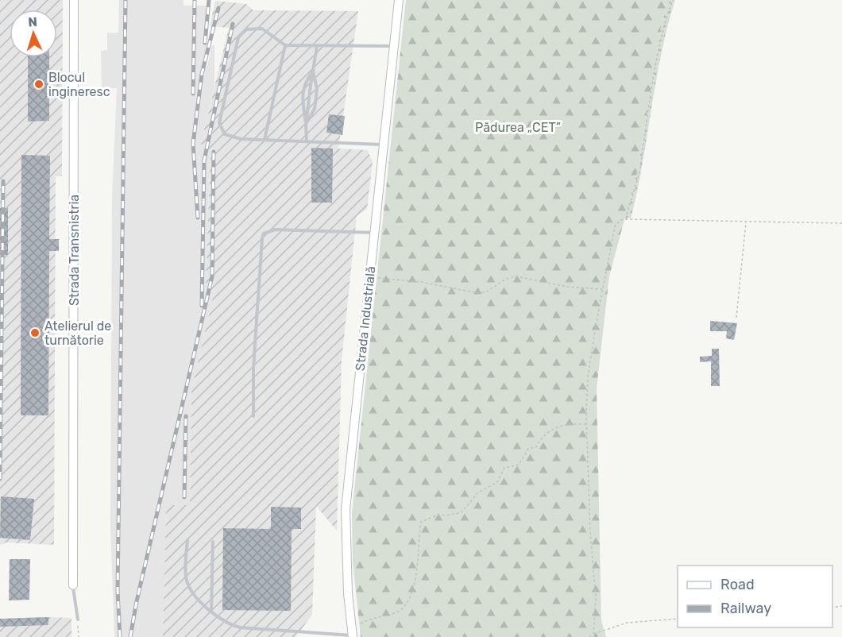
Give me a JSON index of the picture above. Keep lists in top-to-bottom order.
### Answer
{
  "streets": {
    "street": ["Strada Transnistria", "Strada Industrială"]
  },
  "parks": ["Pădurea „CET”"],
  "places": ["Blocul ingineresc", "Atelierul de turnătorie"],
  "legend": ["Road", "Railway"],
  "north": "top"
}
